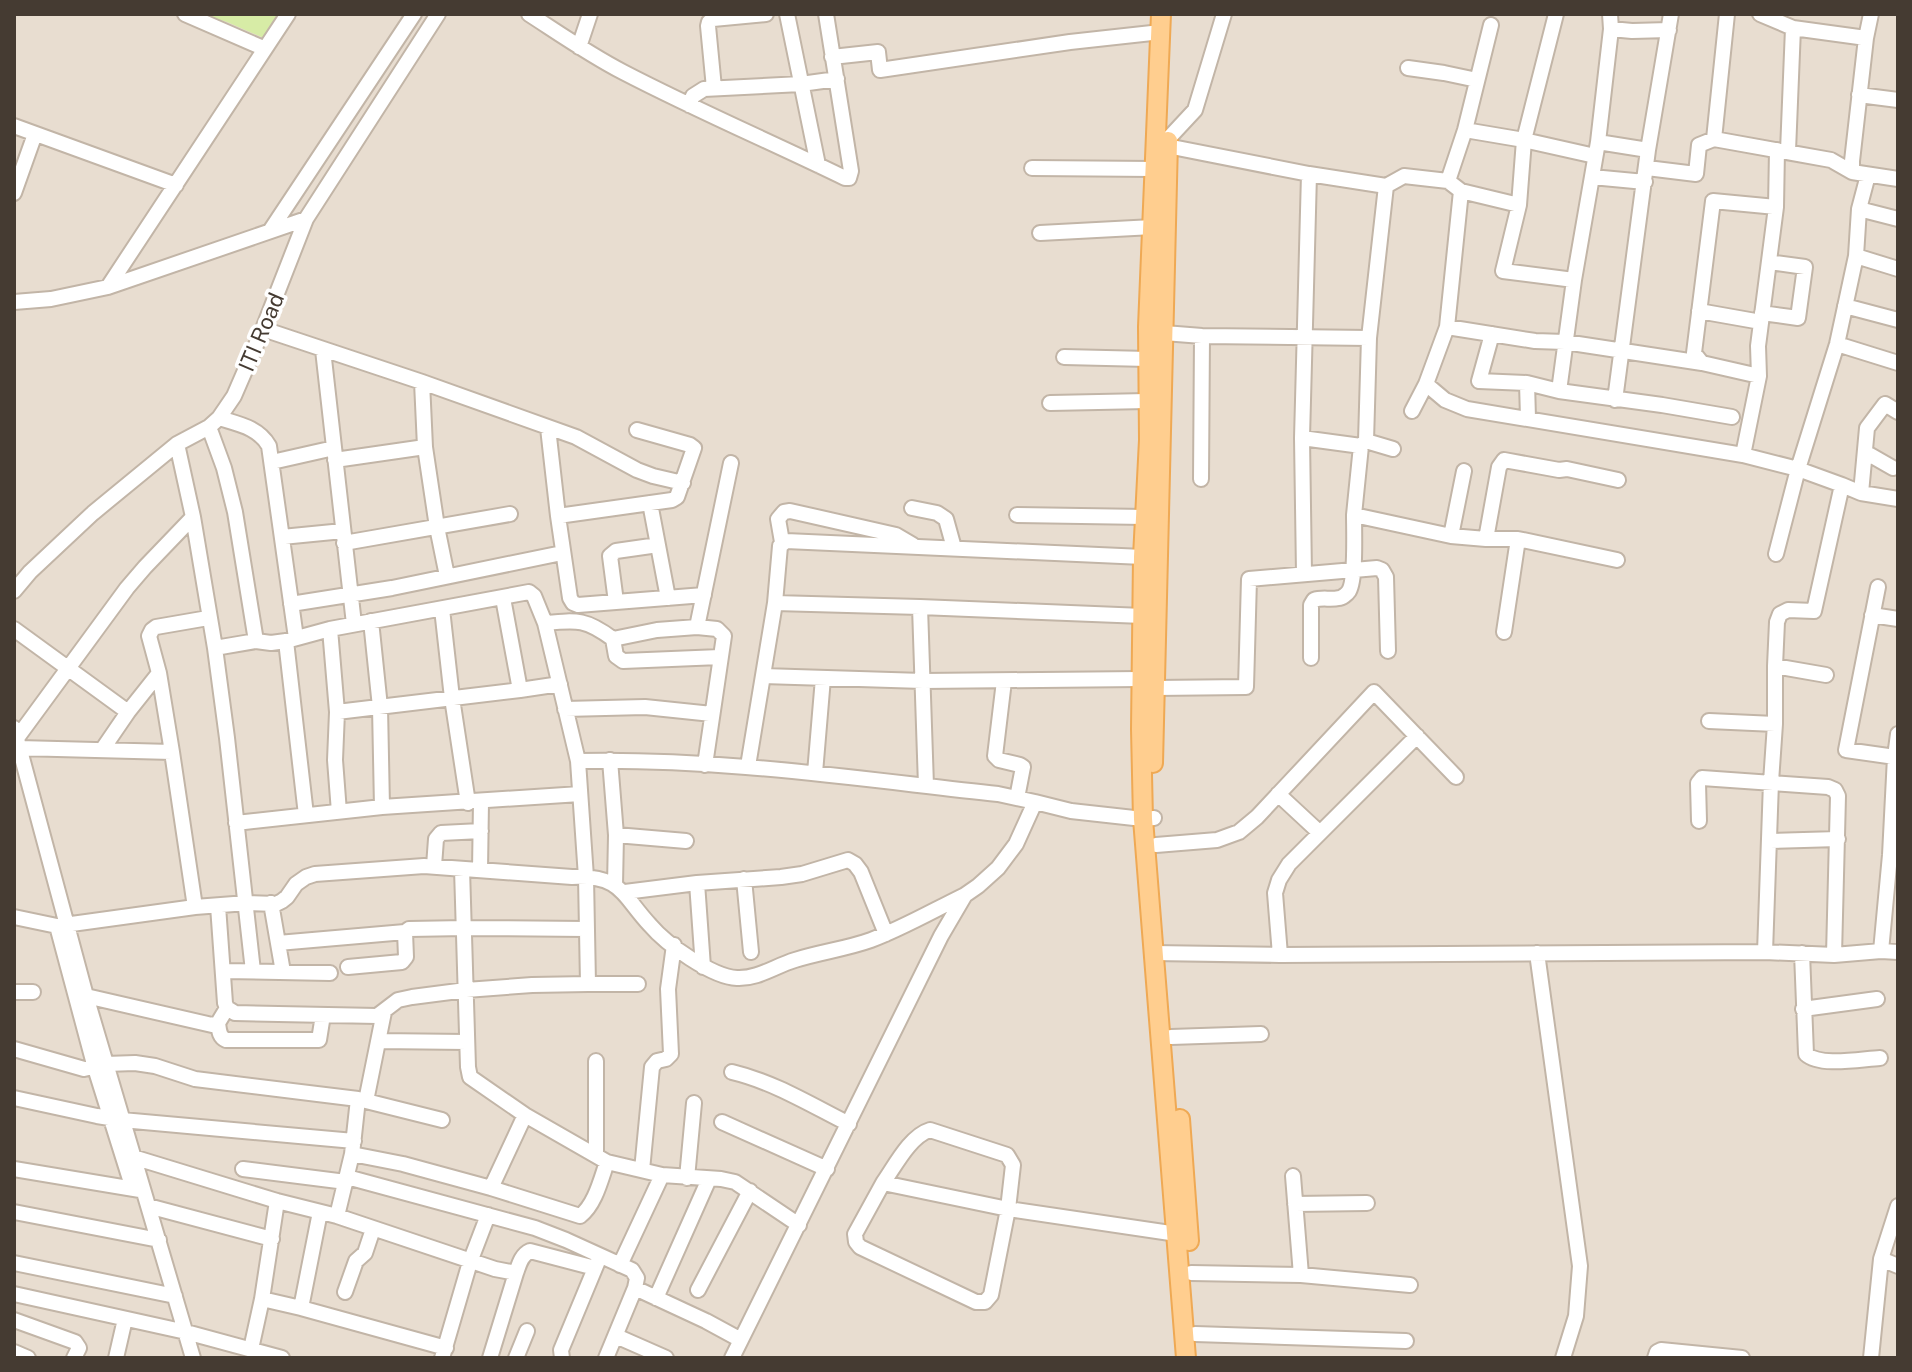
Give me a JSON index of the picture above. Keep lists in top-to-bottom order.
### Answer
{
  "streets": {
    "street": ["ITI Road"]
  }
}
